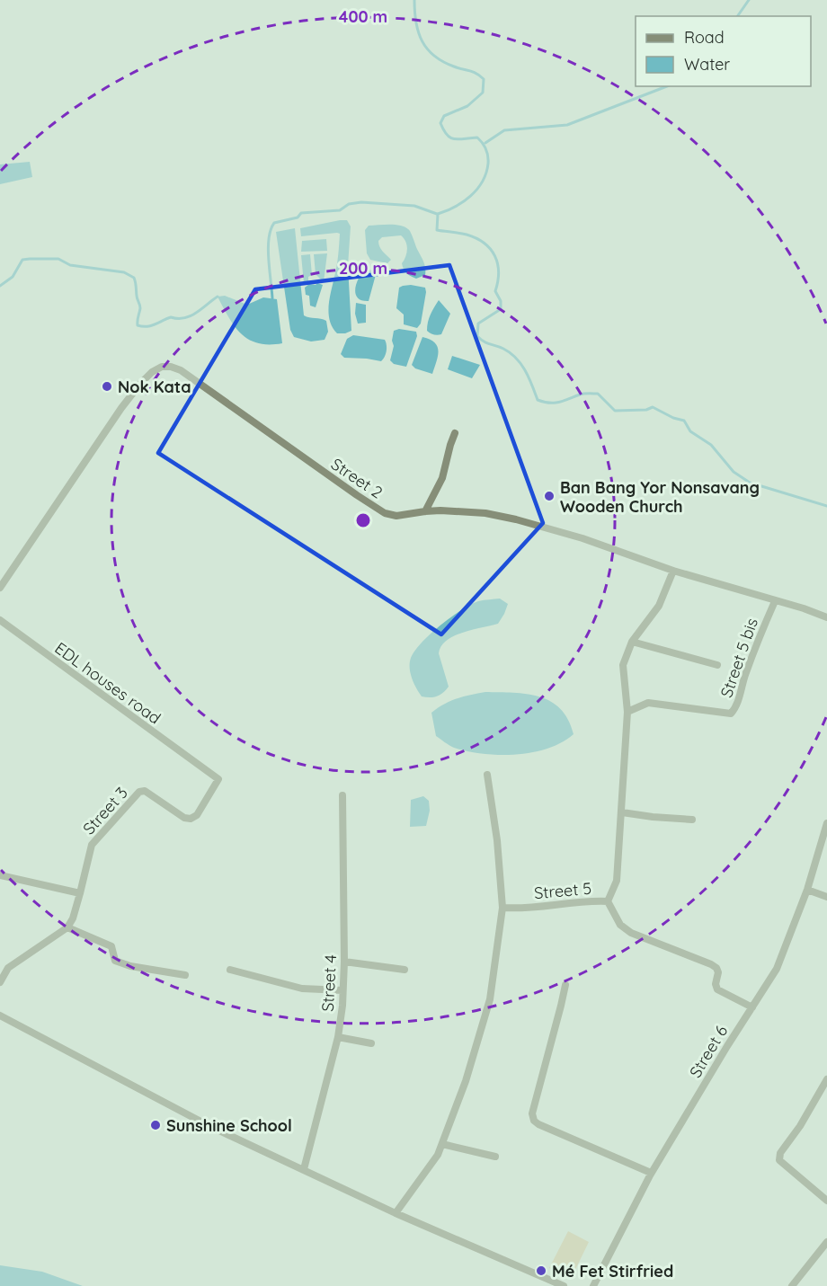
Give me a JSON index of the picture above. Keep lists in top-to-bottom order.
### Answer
{
  "streets": {
    "street": [
      "Street 2",
      "Street 5 bis",
      "EDL houses road",
      "Street 3",
      "Street 5",
      "Street 4",
      "Street 6"
    ]
  },
  "crossings": [
    ["Street 2", "Street 5 bis"],
    ["Street 2", "Street 5"],
    ["Street 5 bis", "Street 5"],
    ["EDL houses road", "Street 3"]
  ],
  "places": [
    "Nok Kata",
    "Ban Bang Yor Nonsavang Wooden Church",
    "Sunshine School",
    "Mé Fet Stirfried"
  ],
  "legend": ["Road", "Water"],
  "rings": ["400 m", "200 m"]
}
